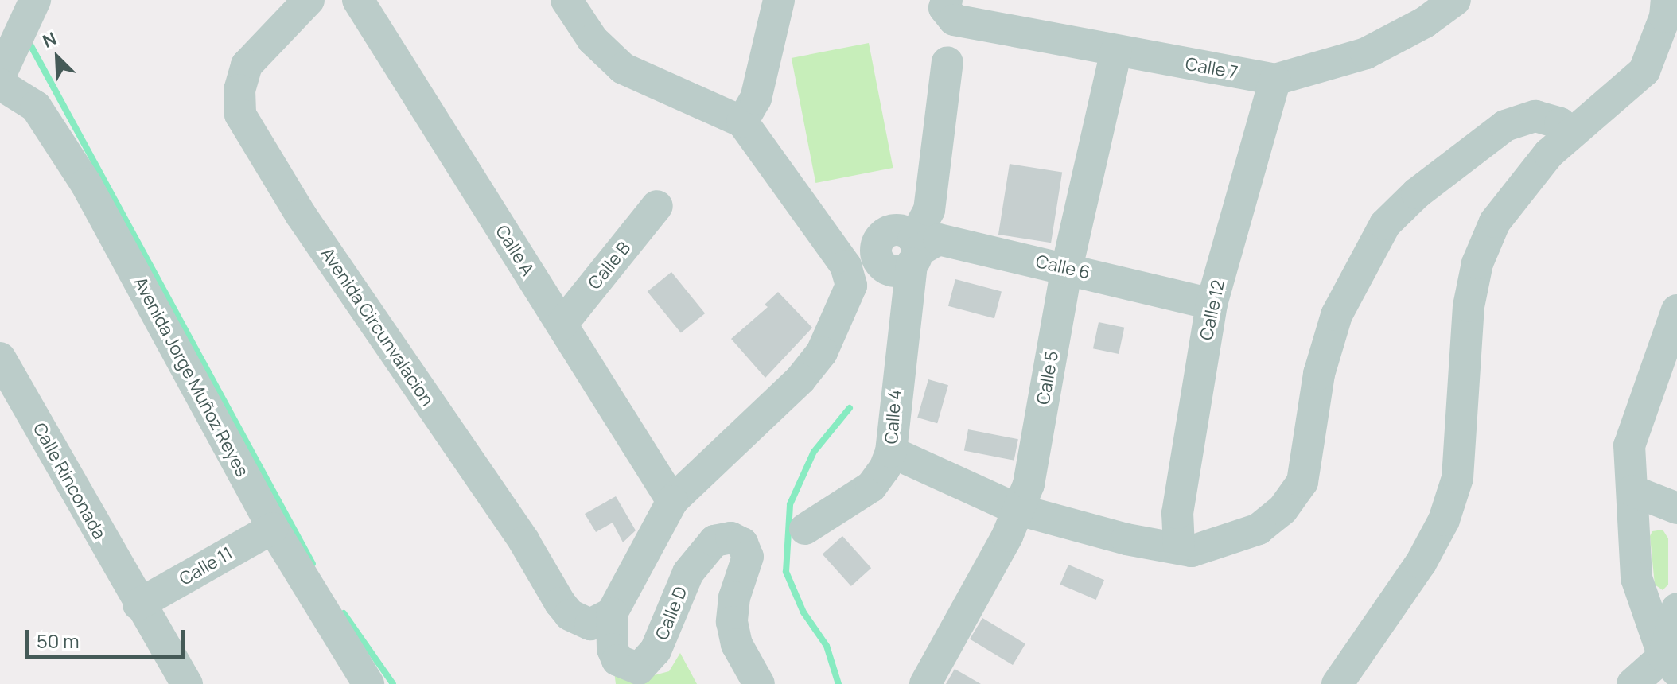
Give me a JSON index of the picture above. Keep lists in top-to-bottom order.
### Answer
{
  "streets": {
    "street": [
      "Calle 7",
      "Calle A",
      "Calle B",
      "Calle 6",
      "Calle 12",
      "Avenida Circunvalacion",
      "Avenida Jorge Muñoz Reyes",
      "Calle 5",
      "Calle 4",
      "Calle Rinconada",
      "Calle 11",
      "Calle D"
    ]
  },
  "crossings": [
    ["Calle 7", "Calle 12"],
    ["Calle 7", "Calle 5"],
    ["Calle A", "Calle B"],
    ["Calle A", "Calle D"],
    ["Calle 6", "Calle 12"],
    ["Calle 6", "Calle 5"],
    ["Calle 6", "Calle 4"],
    ["Avenida Circunvalacion", "Calle D"],
    ["Avenida Jorge Muñoz Reyes", "Calle 11"],
    ["Calle Rinconada", "Calle 11"]
  ],
  "scale_bar": "50 m",
  "north": "top left"
}
